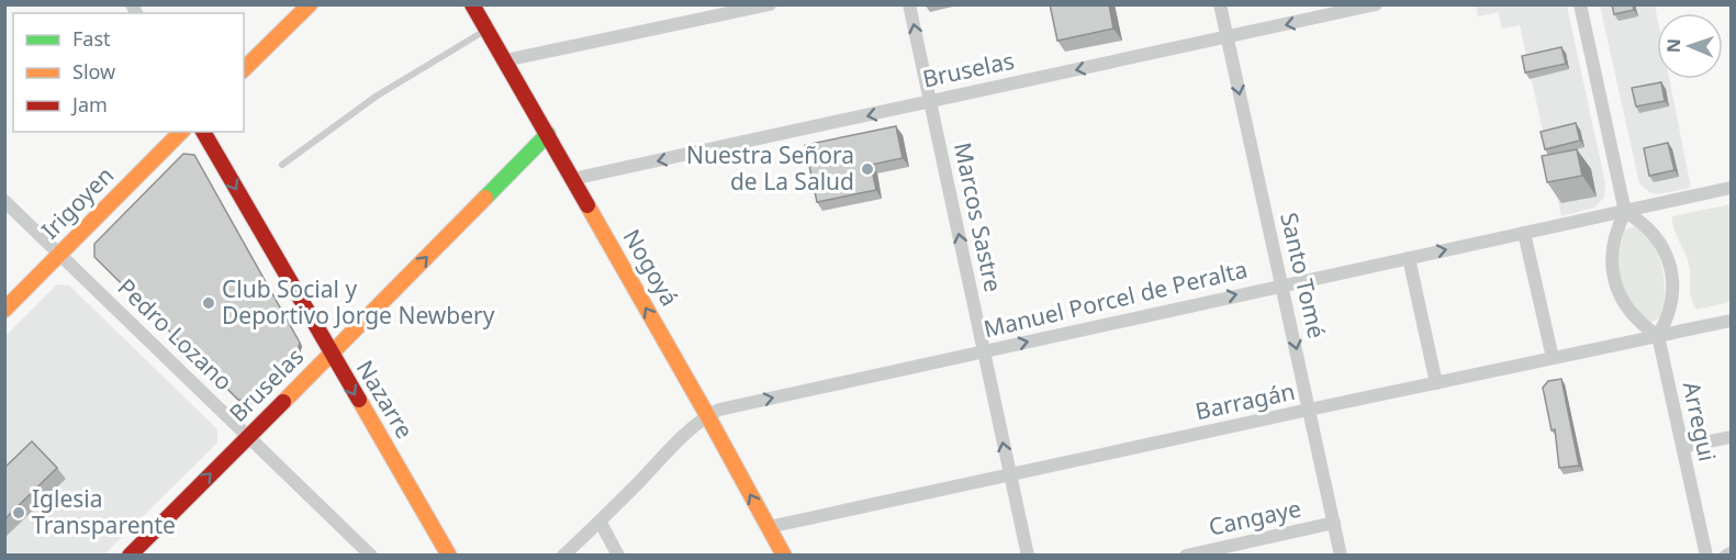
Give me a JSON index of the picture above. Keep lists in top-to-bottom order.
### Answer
{
  "streets": {
    "street": [
      "Bruselas",
      "Irigoyen",
      "Marcos Sastre",
      "Nogoyá",
      "Santo Tomé",
      "Manuel Porcel de Peralta",
      "Pedro Lozano",
      "Nazarre",
      "Barragán",
      "Arregui",
      "Cangaye"
    ]
  },
  "crossings": [
    ["Bruselas", "Marcos Sastre"],
    ["Bruselas", "Nogoyá"],
    ["Bruselas", "Santo Tomé"],
    ["Bruselas", "Pedro Lozano"],
    ["Bruselas", "Nazarre"],
    ["Irigoyen", "Pedro Lozano"],
    ["Marcos Sastre", "Manuel Porcel de Peralta"],
    ["Marcos Sastre", "Barragán"],
    ["Nogoyá", "Manuel Porcel de Peralta"],
    ["Nogoyá", "Barragán"],
    ["Santo Tomé", "Manuel Porcel de Peralta"],
    ["Santo Tomé", "Barragán"],
    ["Santo Tomé", "Cangaye"],
    ["Barragán", "Arregui"]
  ],
  "one_way": [
    "Marcos Sastre",
    "Nogoyá",
    "Santo Tomé",
    "Manuel Porcel de Peralta",
    "Nazarre"
  ],
  "places": ["Nuestra Señora de La Salud", "Club Social y Deportivo Jorge Newbery", "Iglesia Transparente"],
  "legend": ["Fast", "Slow", "Jam"],
  "north": "left"
}
